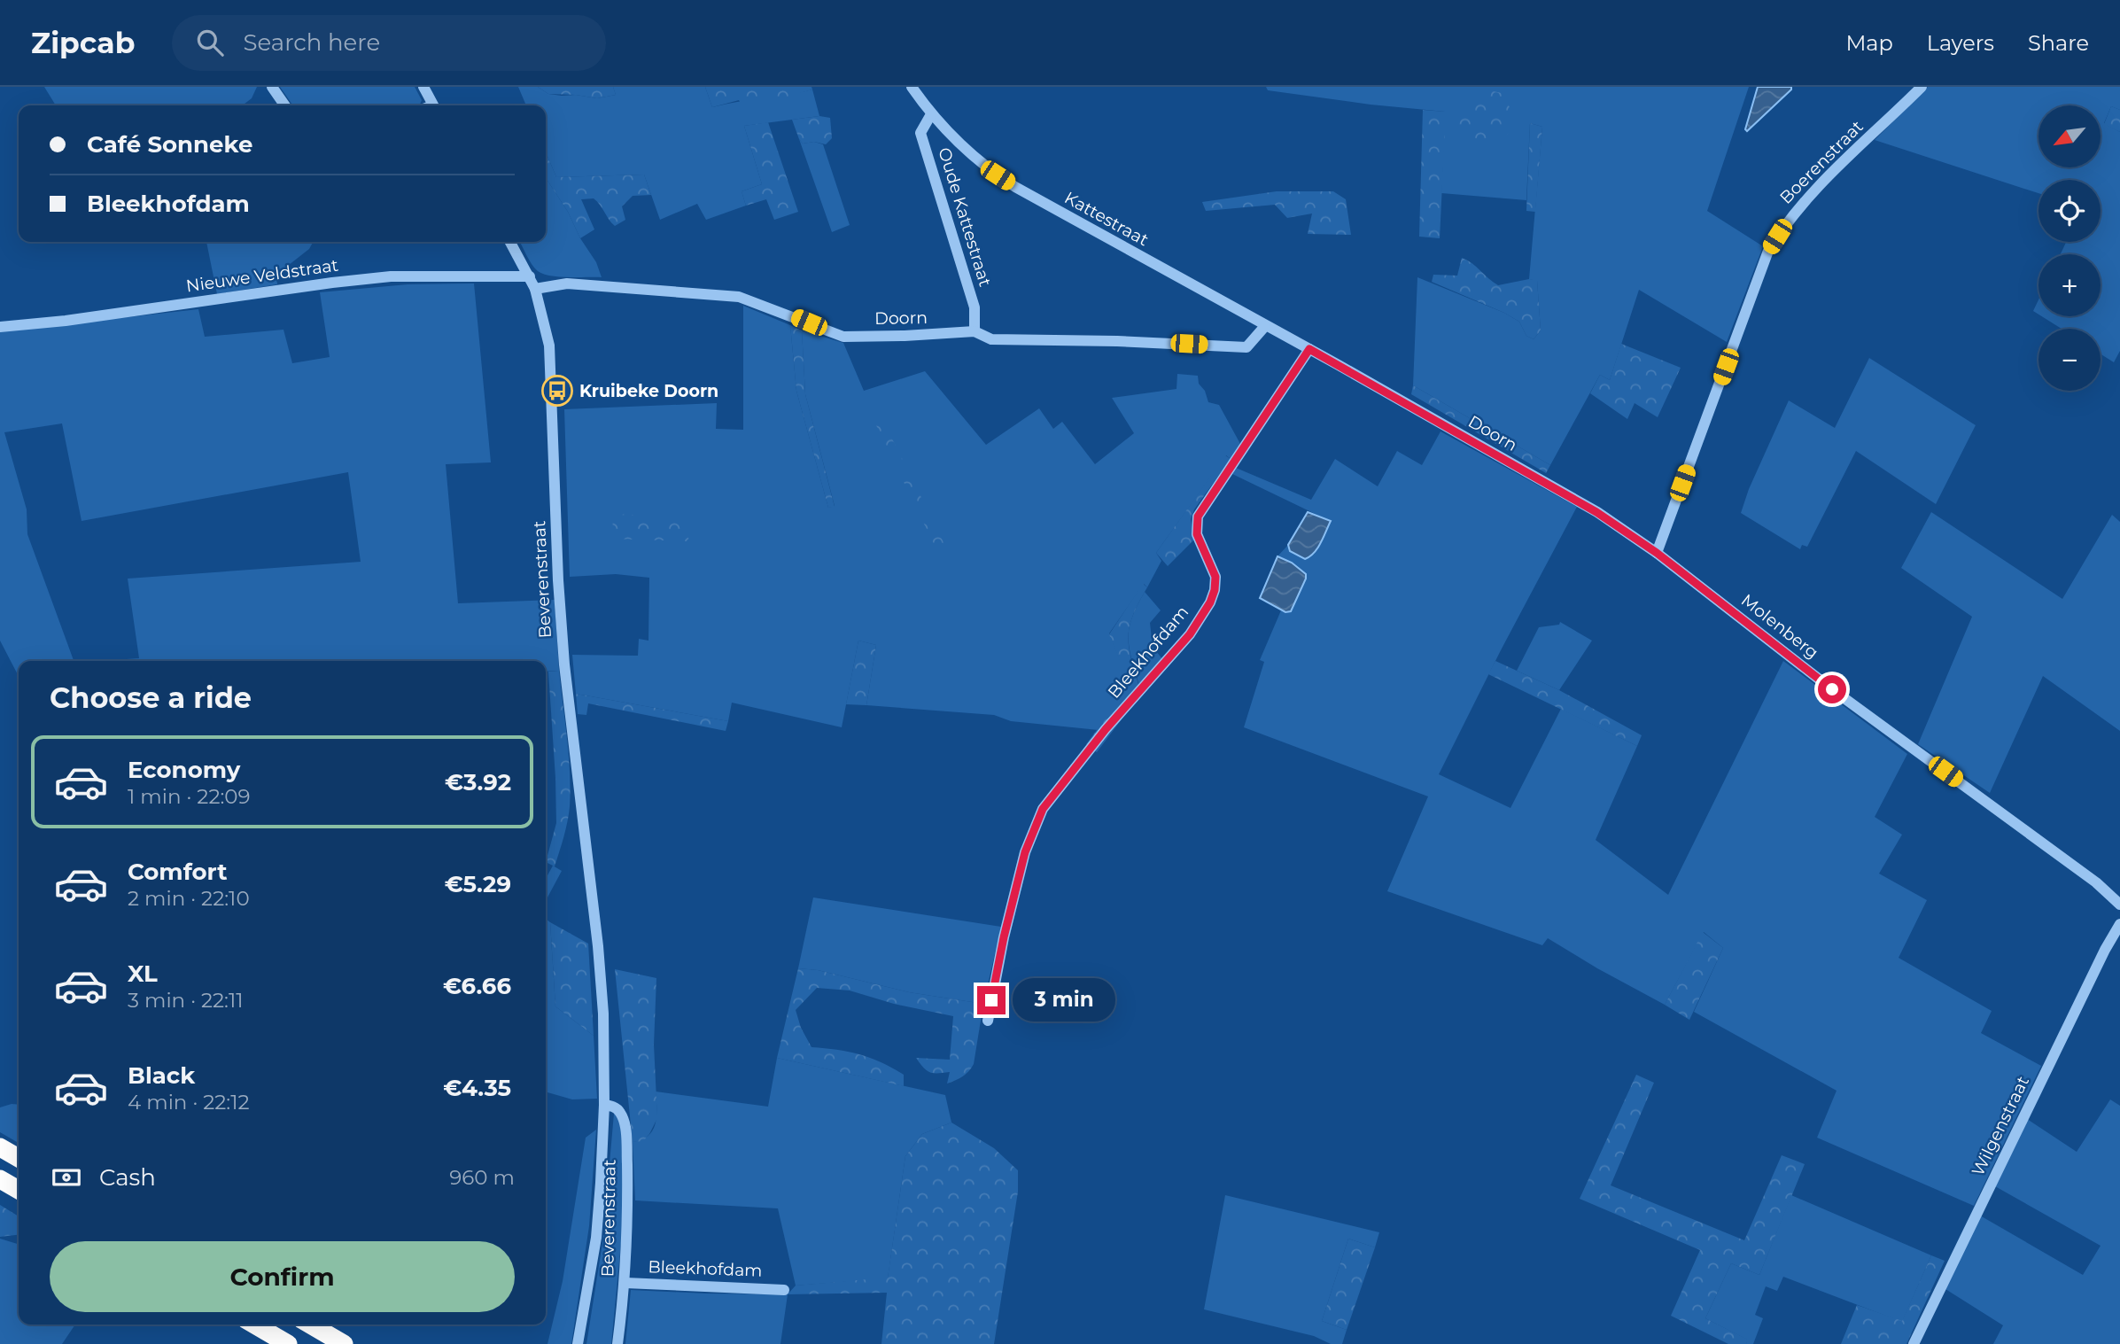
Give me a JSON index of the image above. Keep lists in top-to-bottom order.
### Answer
{
  "streets": {
    "street": [
      "Boerenstraat",
      "Oude Kattestraat",
      "Kattestraat",
      "Nieuwe Veldstraat",
      "Doorn",
      "Beverenstraat",
      "Molenberg",
      "Bleekhofdam",
      "Wilgenstraat"
    ]
  },
  "crossings": [
    ["Boerenstraat", "Doorn"],
    ["Boerenstraat", "Molenberg"],
    ["Oude Kattestraat", "Kattestraat"],
    ["Oude Kattestraat", "Doorn"],
    ["Kattestraat", "Doorn"],
    ["Kattestraat", "Bleekhofdam"],
    ["Nieuwe Veldstraat", "Beverenstraat"],
    ["Doorn", "Beverenstraat"],
    ["Doorn", "Molenberg"],
    ["Doorn", "Bleekhofdam"],
    ["Beverenstraat", "Bleekhofdam"]
  ],
  "places": {
    "bus stop": ["Kruibeke Doorn"]
  },
  "north": "bottom left",
  "page": {
    "header": "Zipcab",
    "search": "Search here",
    "nav": ["Map", "Layers", "Share"],
    "map_buttons": ["+", "−"],
    "banner": ["Café Sonneke", "Bleekhofdam"],
    "heading": "Choose a ride",
    "list": [
      {
        "name": "Economy",
        "note": "1 min · 22:09",
        "value": "€3.92"
      },
      {
        "name": "Comfort",
        "note": "2 min · 22:10",
        "value": "€5.29"
      },
      {
        "name": "XL",
        "note": "3 min · 22:11",
        "value": "€6.66"
      },
      {
        "name": "Black",
        "note": "4 min · 22:12",
        "value": "€4.35"
      }
    ],
    "bubble": "3 min",
    "pay": ["Cash", "960 m"],
    "buttons": "Confirm"
  }
}
